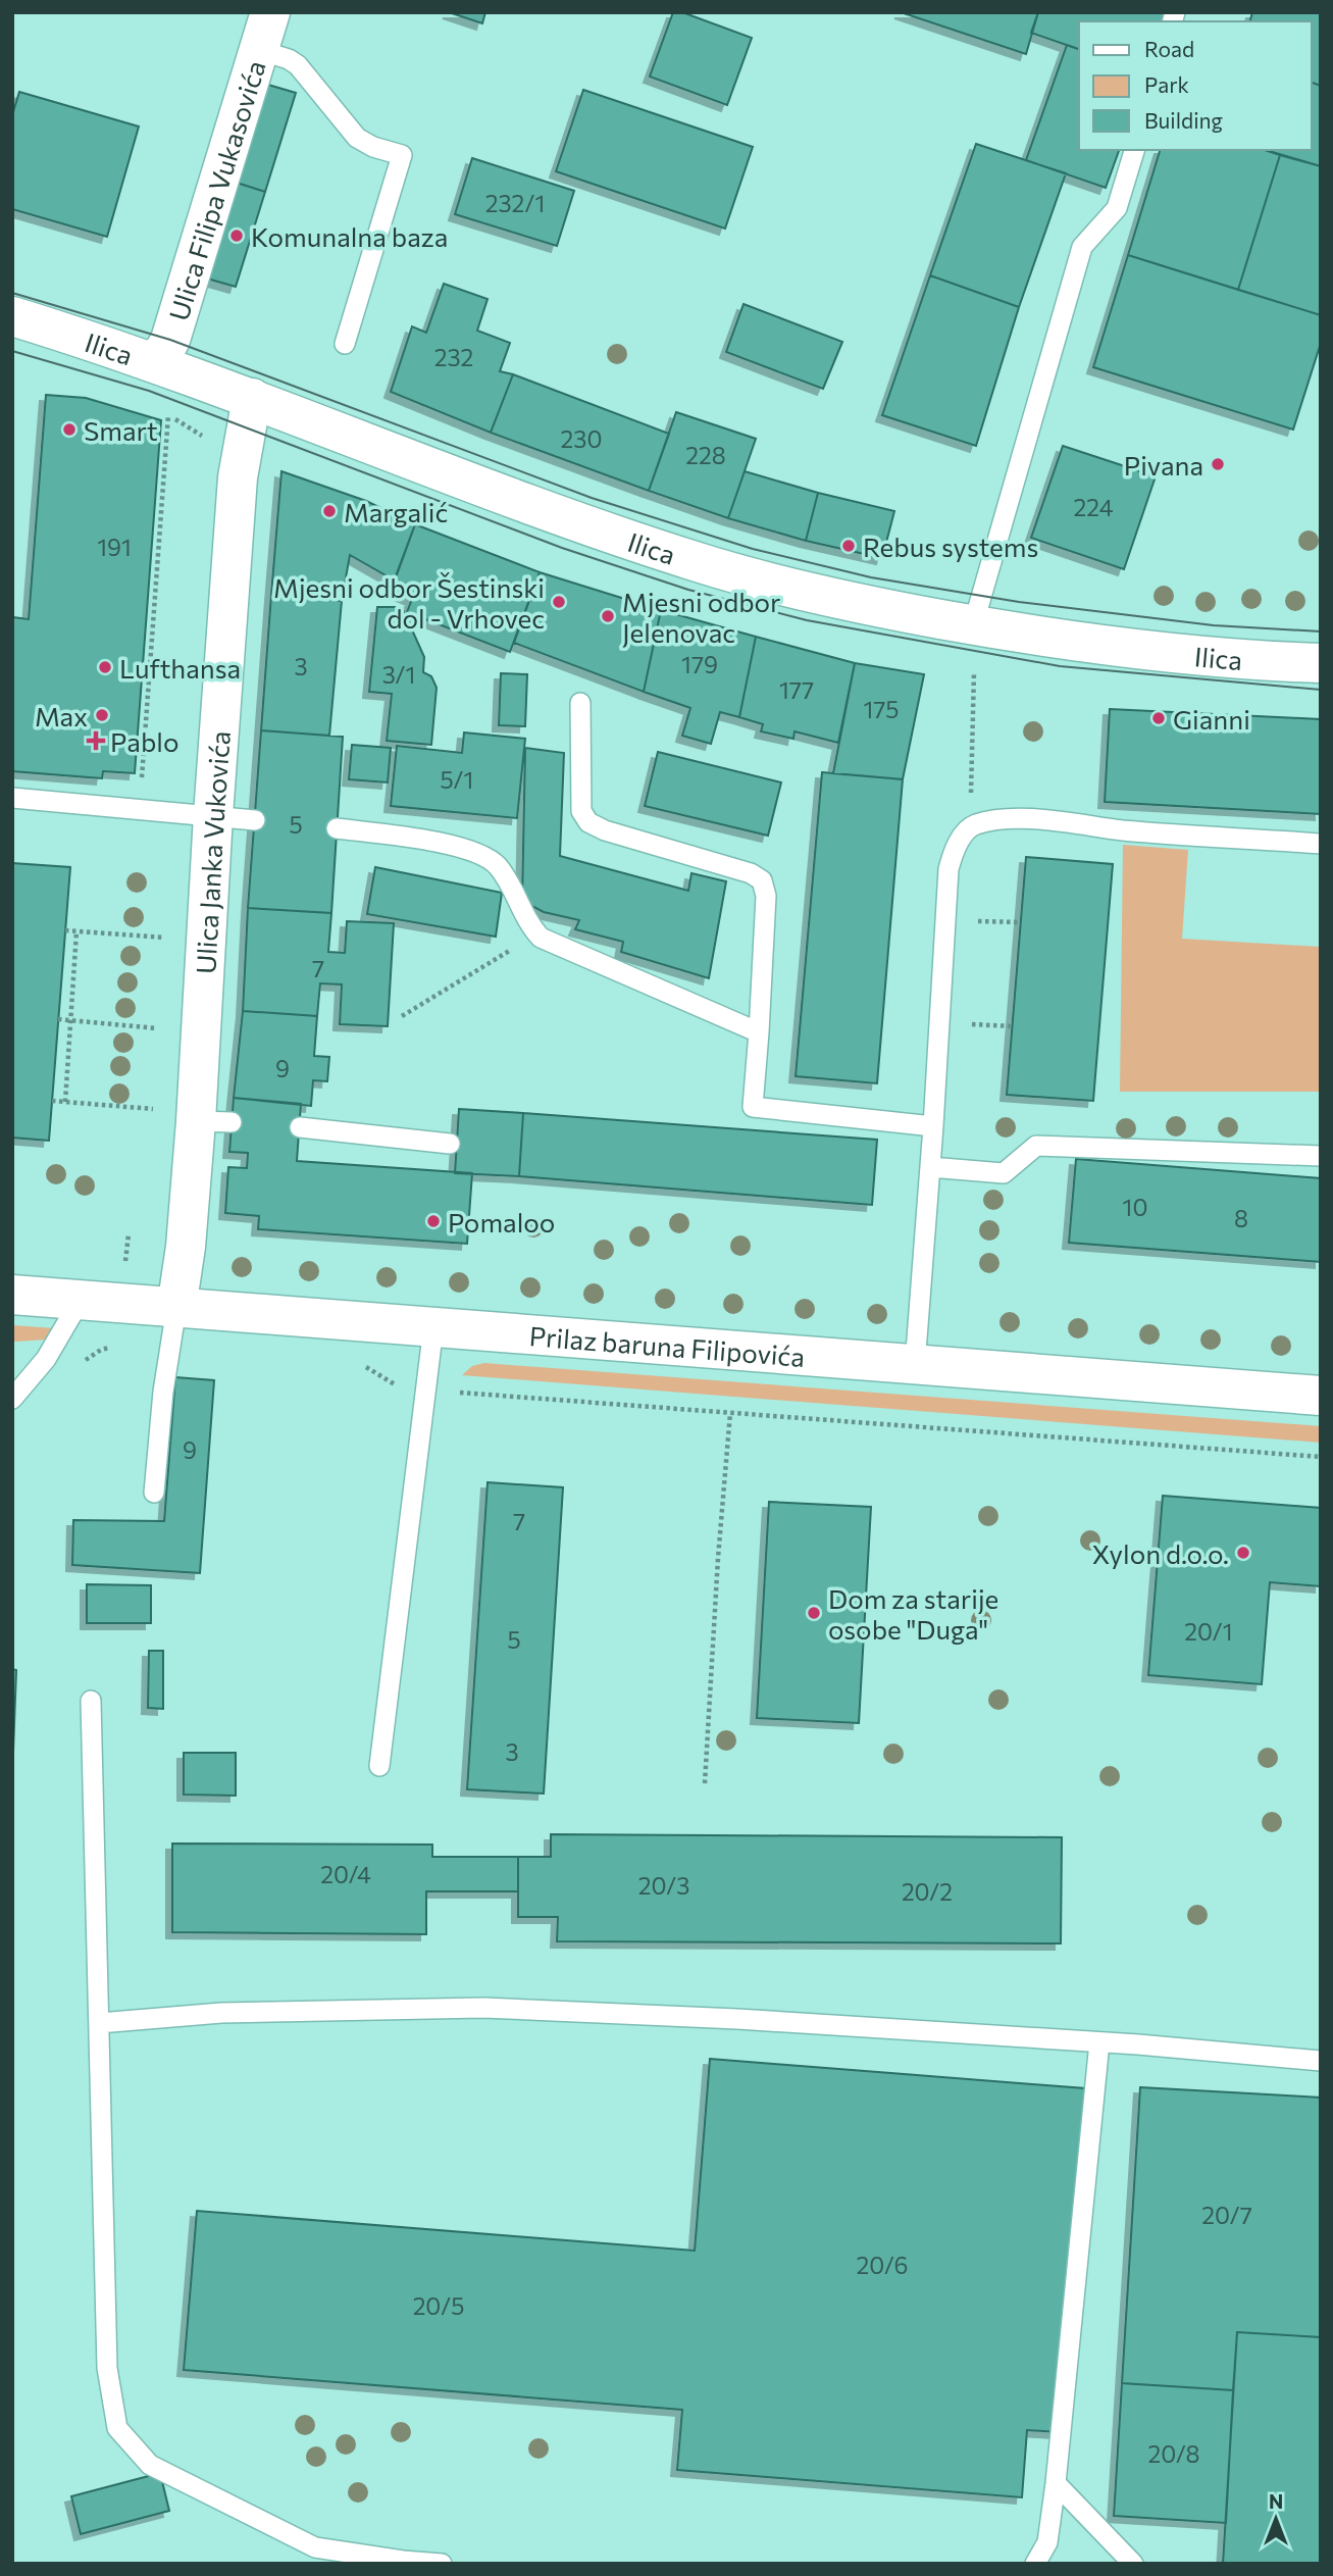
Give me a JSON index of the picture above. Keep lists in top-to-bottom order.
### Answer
{
  "streets": {
    "main road": [
      "Ulica Filipa Vukasovića",
      "Ilica",
      "Ulica Janka Vukovića",
      "Prilaz baruna Filipovića"
    ]
  },
  "crossings": [
    ["Ulica Filipa Vukasovića", "Ilica"],
    ["Ilica", "Ulica Janka Vukovića"],
    ["Ulica Janka Vukovića", "Prilaz baruna Filipovića"]
  ],
  "places": {
    "other": [
      "Komunalna baza",
      "Smart",
      "Pivana",
      "Margalić",
      "Rebus systems",
      "Mjesni odbor Šestinski dol - Vrhovec",
      "Mjesni odbor Jelenovac",
      "Lufthansa",
      "Max",
      "Gianni",
      "Pomaloo",
      "Xylon d.o.o.",
      "Dom za starije osobe \"Duga\""
    ],
    "health": ["Pablo"]
  },
  "house_numbers": [
    "232/1",
    "232",
    "230",
    "228",
    "224",
    "191",
    "179",
    "3",
    "3/1",
    "177",
    "175",
    "5/1",
    "5",
    "7",
    "9",
    "10",
    "8",
    "9",
    "7",
    "20/1",
    "5",
    "3",
    "20/4",
    "20/3",
    "20/2",
    "20/7",
    "20/6",
    "20/5",
    "20/8"
  ],
  "legend": ["Road", "Park", "Building"],
  "north": "top"
}
